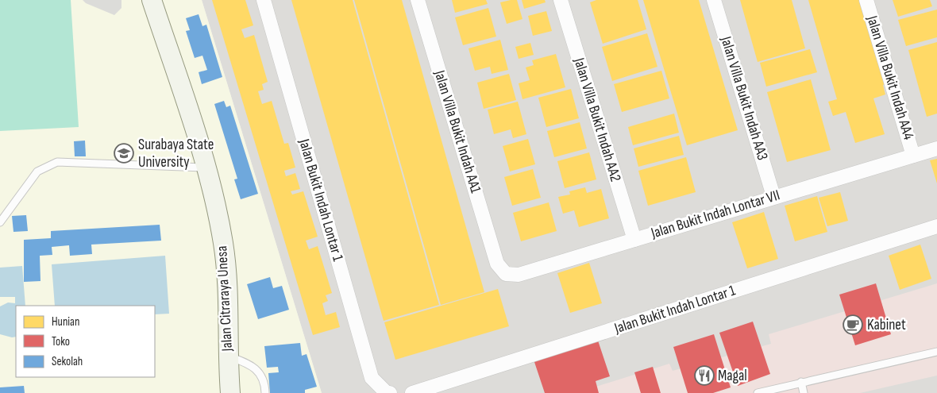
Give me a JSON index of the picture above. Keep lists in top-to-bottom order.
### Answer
{
  "streets": {
    "main road": ["Jalan Citraraya Unesa"],
    "street": [
      "Jalan Villa Bukit Indah AA4",
      "Jalan Villa Bukit Indah AA3",
      "Jalan Villa Bukit Indah AA2",
      "Jalan Villa Bukit Indah AA1",
      "Jalan Bukit Indah Lontar 1",
      "Jalan Bukit Indah Lontar VII"
    ]
  },
  "crossings": [
    ["Jalan Villa Bukit Indah AA4", "Jalan Bukit Indah Lontar VII"],
    ["Jalan Villa Bukit Indah AA3", "Jalan Bukit Indah Lontar VII"],
    ["Jalan Villa Bukit Indah AA2", "Jalan Bukit Indah Lontar VII"],
    ["Jalan Villa Bukit Indah AA1", "Jalan Bukit Indah Lontar VII"]
  ],
  "places": {
    "school or university": ["Surabaya State University"],
    "cafe": ["Kabinet"],
    "restaurant": ["Magal"]
  },
  "legend": ["Hunian", "Toko", "Sekolah"]
}
